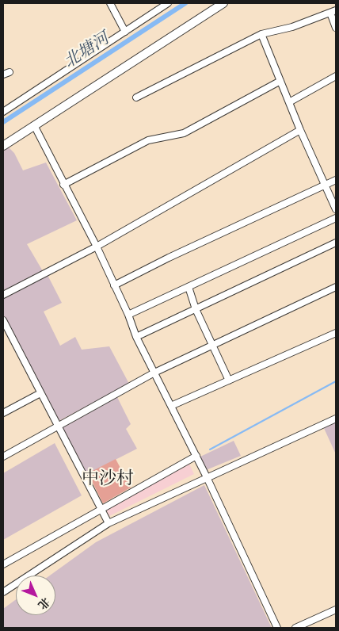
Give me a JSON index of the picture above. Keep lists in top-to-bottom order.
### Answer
{
  "districts": ["中沙村"],
  "water": ["北塘河"],
  "north": "bottom right"
}
